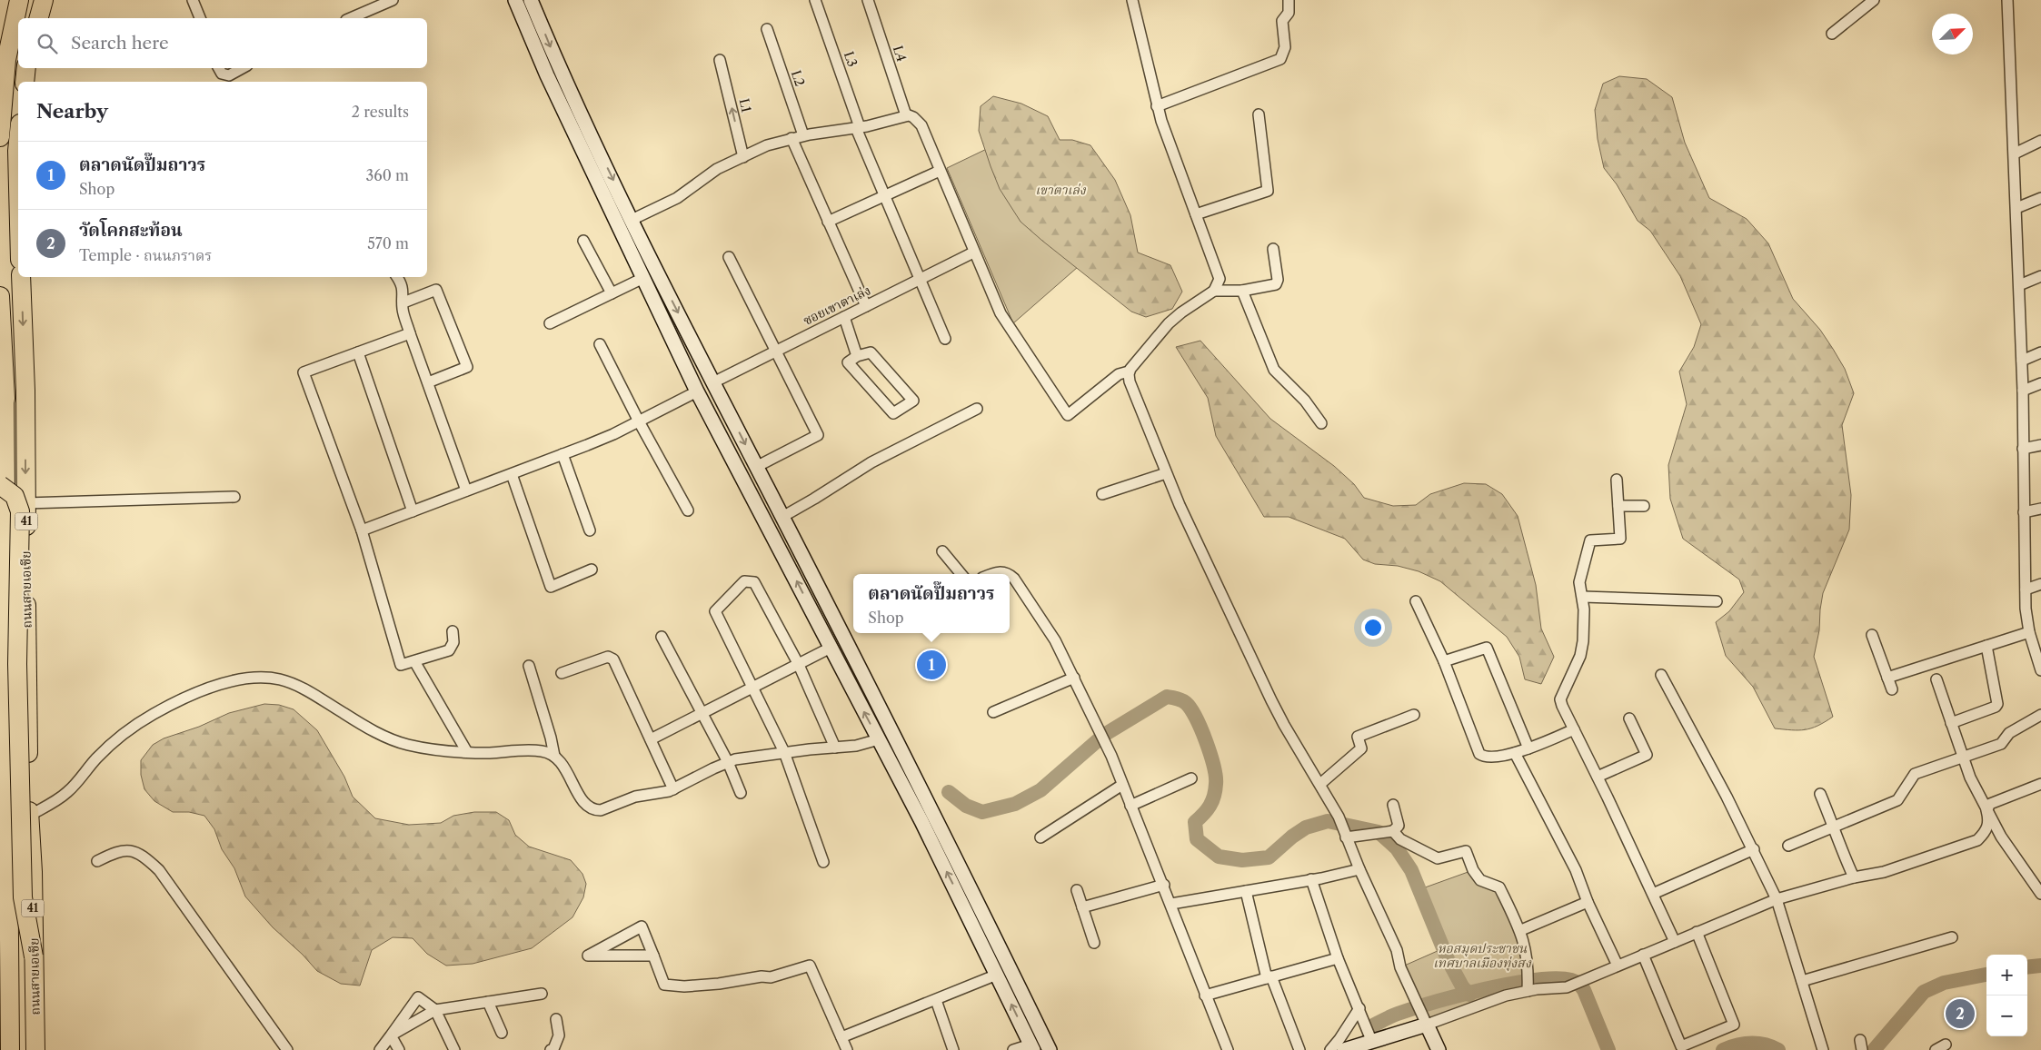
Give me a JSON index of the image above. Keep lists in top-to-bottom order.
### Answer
{
  "streets": {
    "highway": ["41", "ถนนสายเอเชีย"],
    "street": [
      "L4",
      "L3",
      "L2",
      "L1",
      "ซอยเขาตาเล่ง"
    ]
  },
  "crossings": [
    ["L3", "ซอยเขาตาเล่ง"]
  ],
  "one_way": ["L1"],
  "parks": ["เขาตาเล่ง", "หอสมุดประชาชน เทศบาลเมืองทุ่งสง"],
  "north": "top right",
  "page": {
    "search": "Search here",
    "heading": ["Nearby", "2 results"],
    "list": [
      {
        "mark": "1",
        "name": "ตลาดนัดปั๊มถาวร",
        "note": "Shop",
        "value": "360 m"
      },
      {
        "mark": "2",
        "name": "วัดโคกสะท้อน",
        "note": "Temple · ถนนภราดร",
        "value": "570 m"
      }
    ],
    "popup": ["ตลาดนัดปั๊มถาวร", "Shop"],
    "pins": ["1", "2"],
    "map_buttons": ["+", "−"]
  }
}
